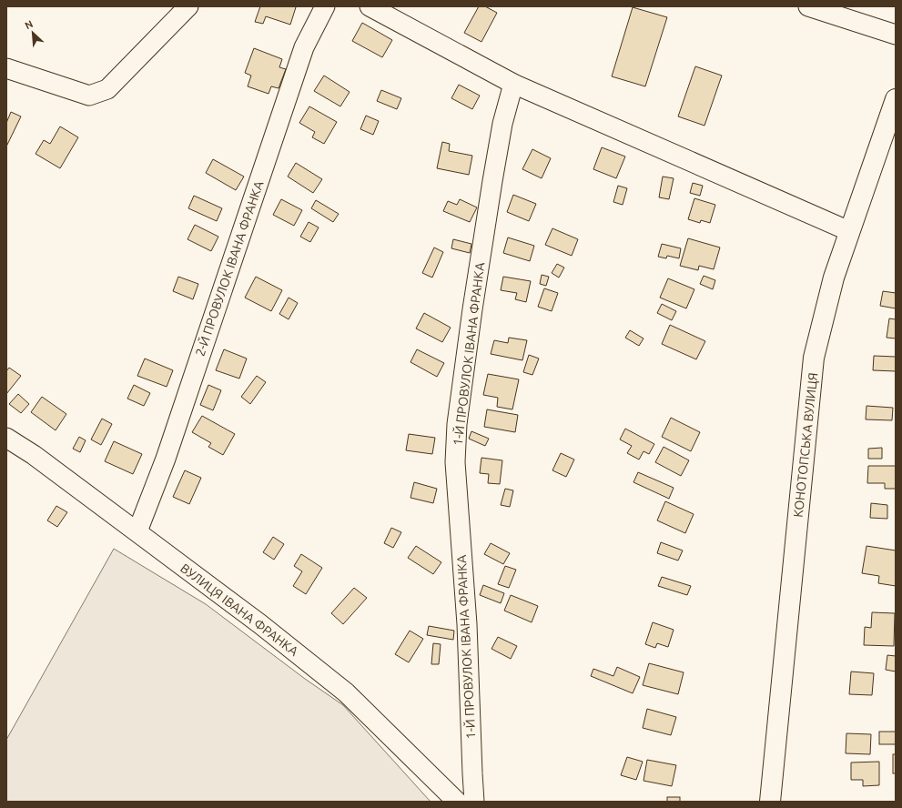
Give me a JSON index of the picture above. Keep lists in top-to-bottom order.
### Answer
{
  "streets": {
    "main road": ["КОНОТОПСЬКА ВУЛИЦЯ"],
    "street": ["2-Й ПРОВУЛОК ІВАНА ФРАНКА", "1-Й ПРОВУЛОК ІВАНА ФРАНКА", "ВУЛИЦЯ ІВАНА ФРАНКА"]
  },
  "crossings": [
    ["2-Й ПРОВУЛОК ІВАНА ФРАНКА", "ВУЛИЦЯ ІВАНА ФРАНКА"]
  ],
  "north": "top left"
}
